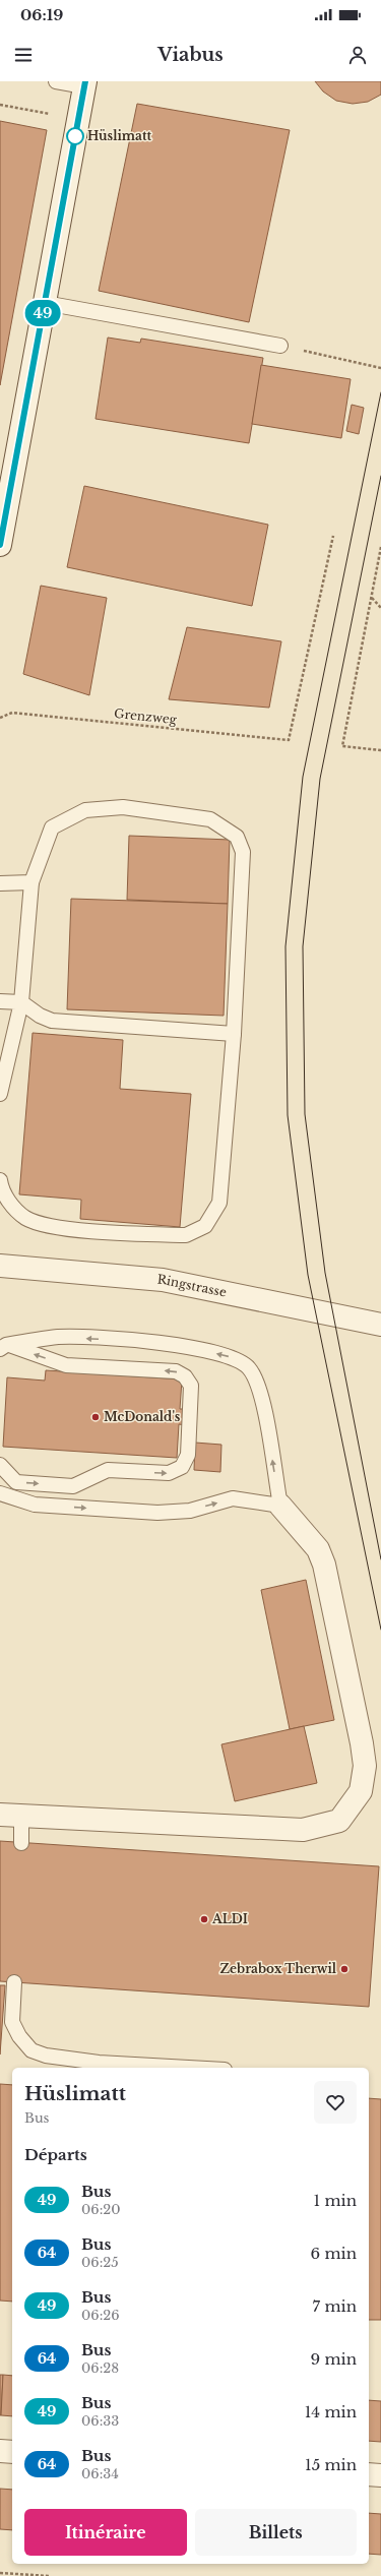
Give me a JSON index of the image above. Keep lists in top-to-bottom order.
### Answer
{
  "streets": {
    "street": ["Ringstrasse"],
    "path": ["Grenzweg"]
  },
  "places": [
    "Hüslimatt",
    "McDonald's",
    "ALDI",
    "Zebrabox Therwil"
  ],
  "lines": ["bus line 49"],
  "page": {
    "status": "06:19",
    "header": "Viabus",
    "on_map": "49",
    "heading": [
      ["Hüslimatt", "Bus"],
      "Départs"
    ],
    "list": [
      {
        "mark": "49",
        "name": "Bus",
        "note": "06:20",
        "value": "1 min"
      },
      {
        "mark": "64",
        "name": "Bus",
        "note": "06:25",
        "value": "6 min"
      },
      {
        "mark": "49",
        "name": "Bus",
        "note": "06:26",
        "value": "7 min"
      },
      {
        "mark": "64",
        "name": "Bus",
        "note": "06:28",
        "value": "9 min"
      },
      {
        "mark": "49",
        "name": "Bus",
        "note": "06:33",
        "value": "14 min"
      },
      {
        "mark": "64",
        "name": "Bus",
        "note": "06:34",
        "value": "15 min"
      }
    ],
    "buttons": ["Itinéraire", "Billets"]
  }
}
